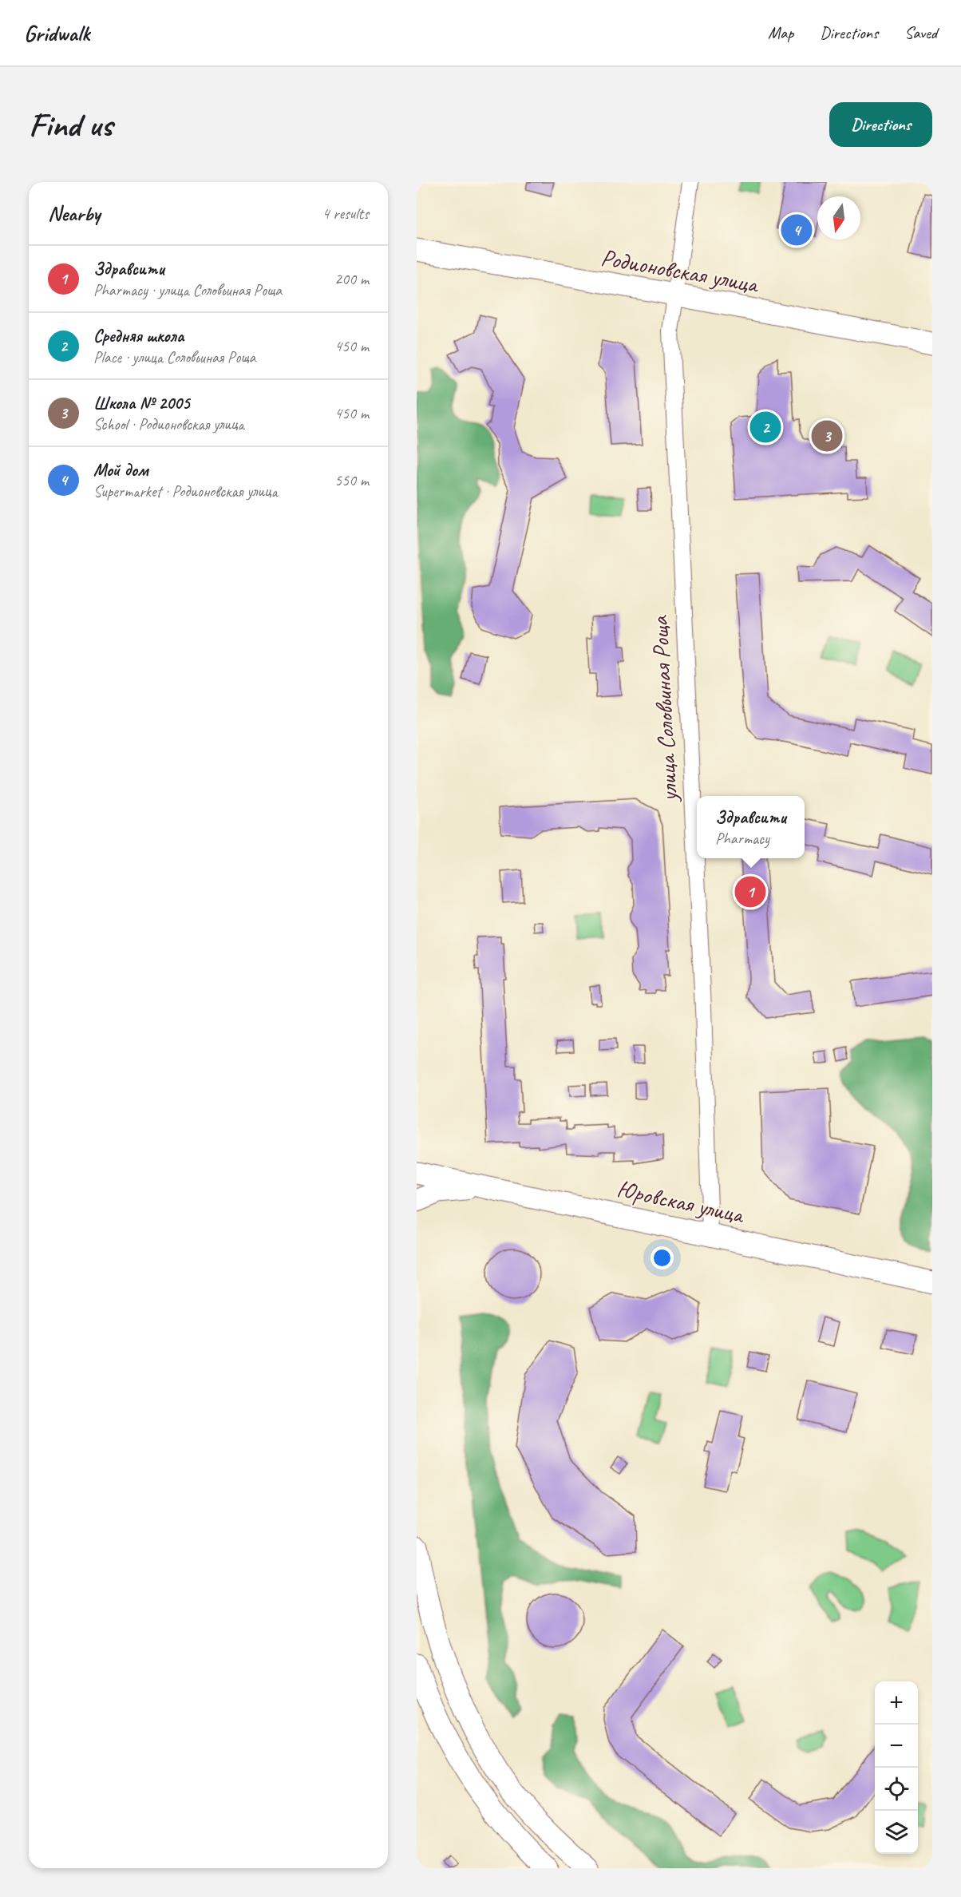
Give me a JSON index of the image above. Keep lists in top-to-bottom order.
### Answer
{
  "streets": {
    "street": ["Родионовская улица", "улица Соловьиная Роща", "Юровская улица"]
  },
  "crossings": [
    ["Родионовская улица", "улица Соловьиная Роща"],
    ["улица Соловьиная Роща", "Юровская улица"]
  ],
  "north": "bottom",
  "page": {
    "header": "Gridwalk",
    "nav": ["Map", "Directions", "Saved"],
    "buttons": "Directions",
    "title": "Find us",
    "heading": ["Nearby", "4 results"],
    "pins": [
      "4",
      "2",
      "3",
      "1"
    ],
    "list": [
      {
        "mark": "1",
        "name": "Здравсити",
        "note": "Pharmacy · улица Соловьиная Роща",
        "value": "200 m"
      },
      {
        "mark": "2",
        "name": "Средняя школа",
        "note": "Place · улица Соловьиная Роща",
        "value": "450 m"
      },
      {
        "mark": "3",
        "name": "Школа № 2005",
        "note": "School · Родионовская улица",
        "value": "450 m"
      },
      {
        "mark": "4",
        "name": "Мой дом",
        "note": "Supermarket · Родионовская улица",
        "value": "550 m"
      }
    ],
    "popup": ["Здравсити", "Pharmacy"],
    "map_buttons": ["+", "−"]
  }
}
